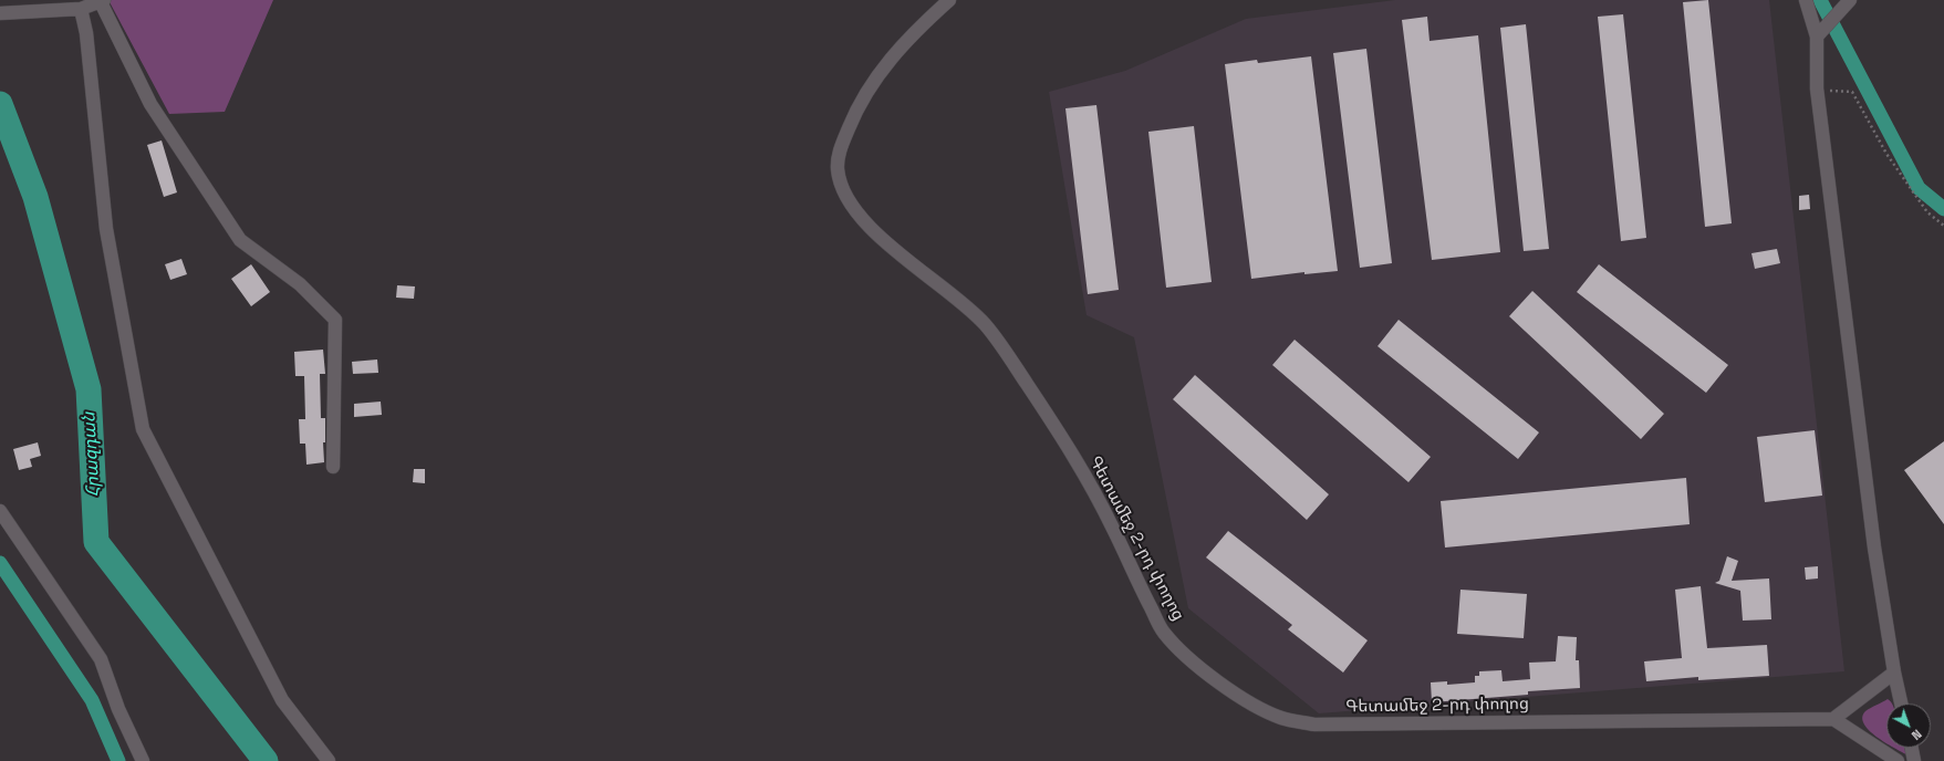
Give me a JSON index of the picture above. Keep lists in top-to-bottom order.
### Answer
{
  "streets": {
    "street": ["Գետամեջ 2-րդ փողոց"]
  },
  "water": ["Հրազդան"],
  "north": "bottom right"
}
